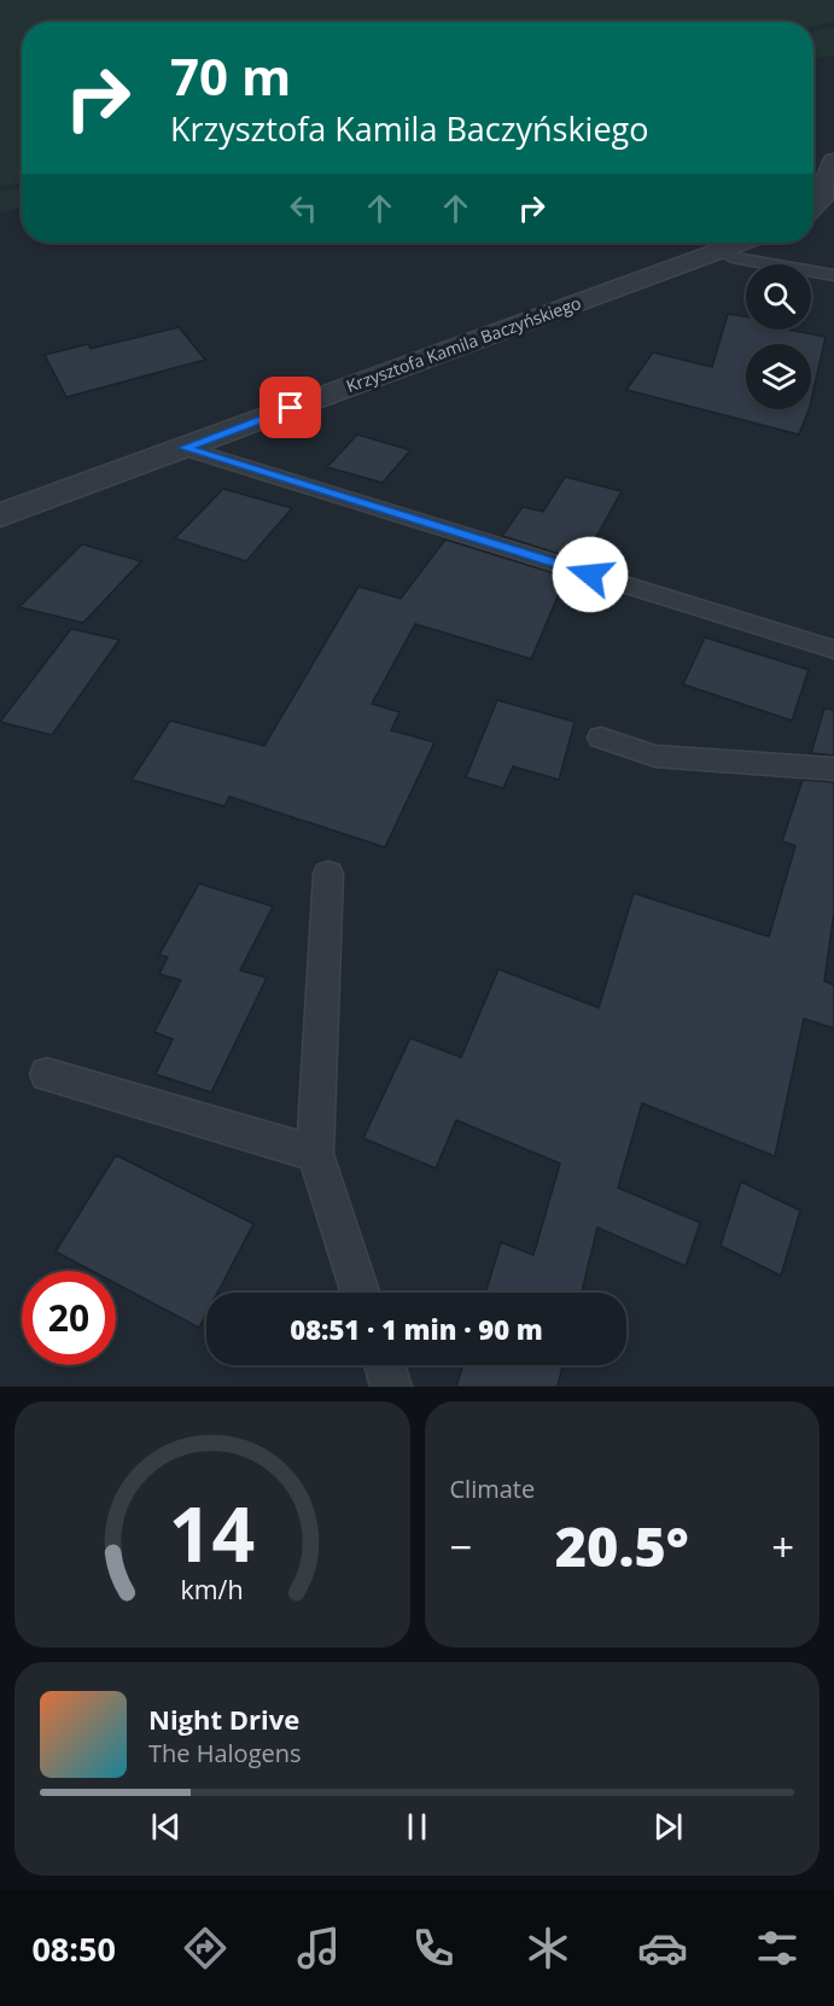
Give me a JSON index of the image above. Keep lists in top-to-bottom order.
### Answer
{
  "streets": {
    "street": ["Krzysztofa Kamila Baczyńskiego"]
  },
  "page": {
    "turn": ["70 m", "Krzysztofa Kamila Baczyńskiego"],
    "limit": "20",
    "trip": "08:51 · 1 min · 90 m",
    "tile": "Climate",
    "heat": ["−", "20.5°", "+"],
    "song": ["Night Drive", "The Halogens"],
    "tabs": "08:50",
    "gauge": ["14", "km/h"]
  }
}
